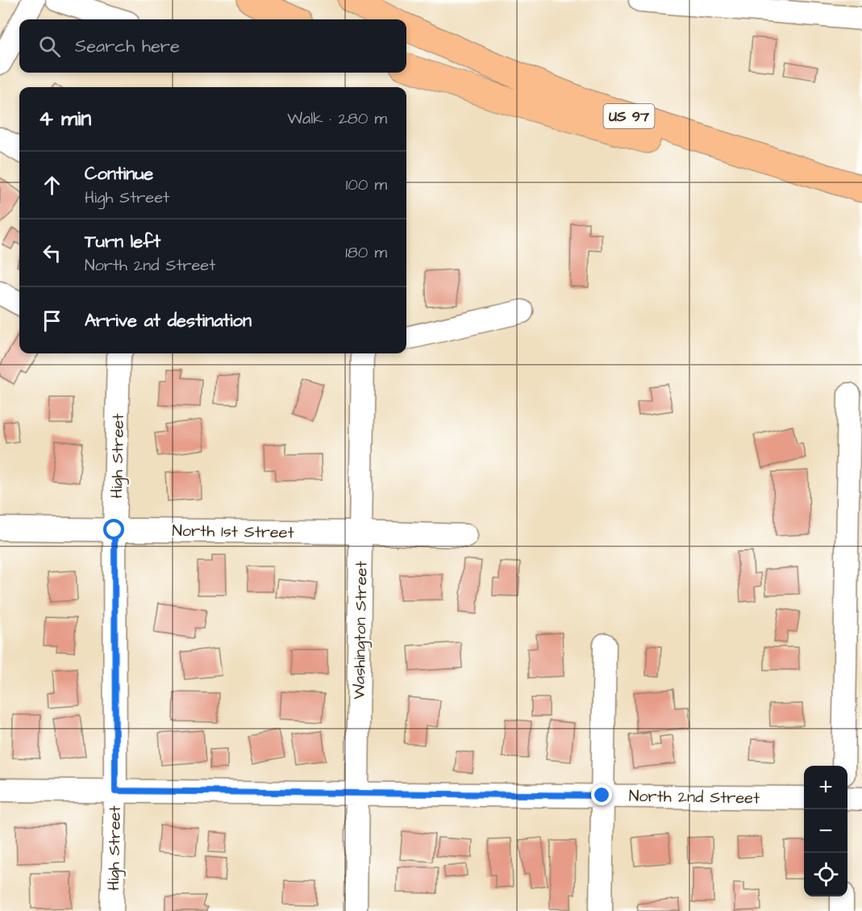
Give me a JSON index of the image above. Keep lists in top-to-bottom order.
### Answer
{
  "streets": {
    "highway": ["US 97"],
    "street": [
      "High Street",
      "North 1st Street",
      "Washington Street",
      "North 2nd Street"
    ]
  },
  "crossings": [
    ["High Street", "North 1st Street"],
    ["High Street", "North 2nd Street"],
    ["North 1st Street", "Washington Street"],
    ["Washington Street", "North 2nd Street"]
  ],
  "page": {
    "search": "Search here",
    "heading": ["4 min", "Walk · 280 m"],
    "list": [
      ["Continue", "High Street", "100 m"],
      ["Turn left", "North 2nd Street", "180 m"],
      "Arrive at destination"
    ],
    "map_buttons": ["+", "−"]
  }
}
